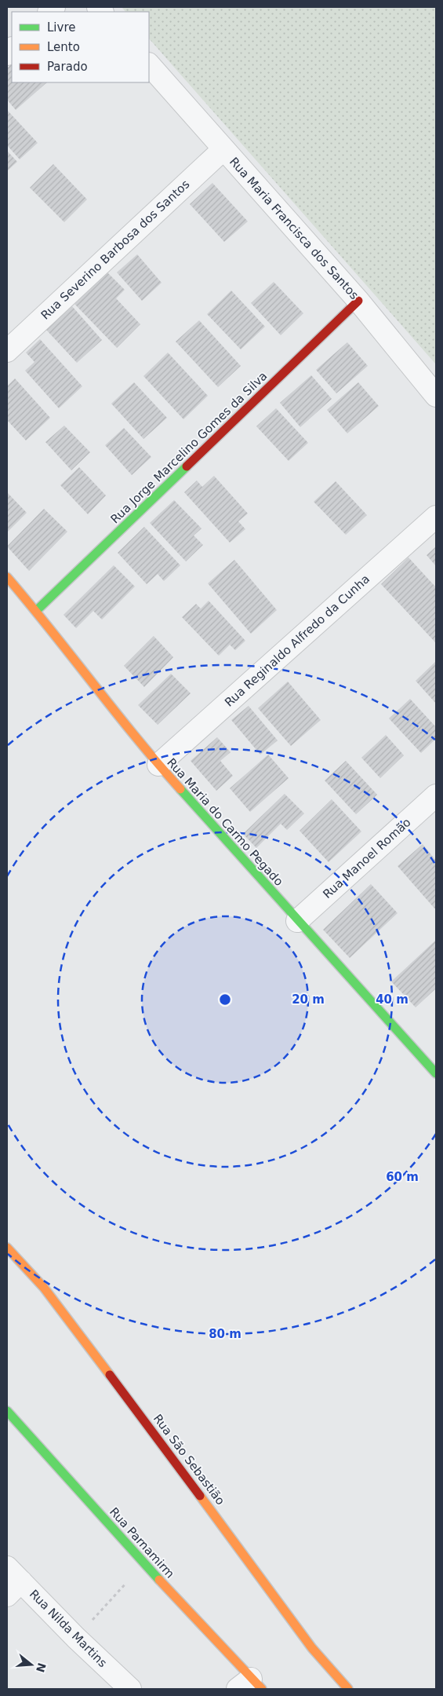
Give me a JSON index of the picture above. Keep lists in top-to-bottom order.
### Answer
{
  "streets": {
    "street": [
      "Rua Maria Francisca dos Santos",
      "Rua Severino Barbosa dos Santos",
      "Rua Jorge Marcelino Gomes da Silva",
      "Rua Reginaldo Alfredo da Cunha",
      "Rua Maria do Carmo Pegado",
      "Rua Manoel Romão",
      "Rua São Sebastião",
      "Rua Parnamirm",
      "Rua Nilda Martins"
    ]
  },
  "crossings": [
    ["Rua Maria Francisca dos Santos", "Rua Severino Barbosa dos Santos"],
    ["Rua Maria Francisca dos Santos", "Rua Jorge Marcelino Gomes da Silva"],
    ["Rua Jorge Marcelino Gomes da Silva", "Rua Maria do Carmo Pegado"],
    ["Rua Reginaldo Alfredo da Cunha", "Rua Maria do Carmo Pegado"],
    ["Rua Maria do Carmo Pegado", "Rua Manoel Romão"]
  ],
  "legend": ["Livre", "Lento", "Parado"],
  "north": "right",
  "rings": [
    "20 m",
    "40 m",
    "60 m",
    "80 m"
  ]
}
